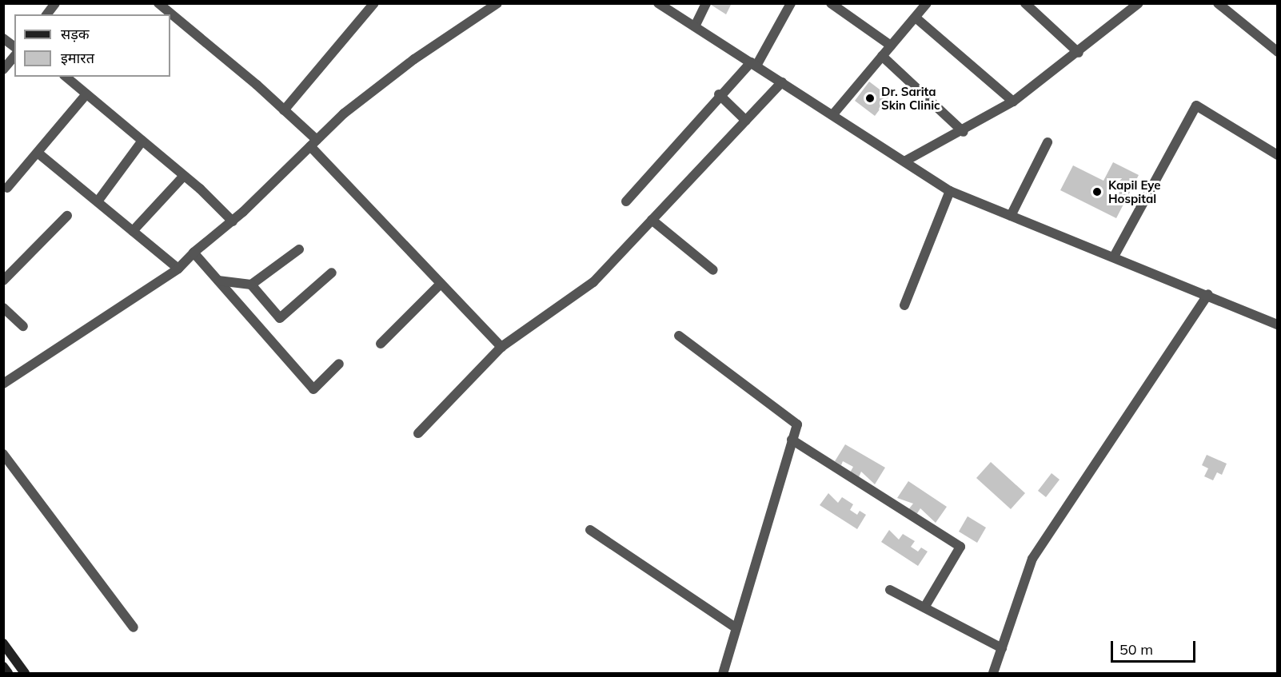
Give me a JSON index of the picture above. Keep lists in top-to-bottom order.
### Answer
{
  "places": ["Dr. Sarita Skin Clinic", "Kapil Eye Hospital"],
  "legend": ["सड़क", "इमारत"],
  "scale_bar": "50 m"
}
